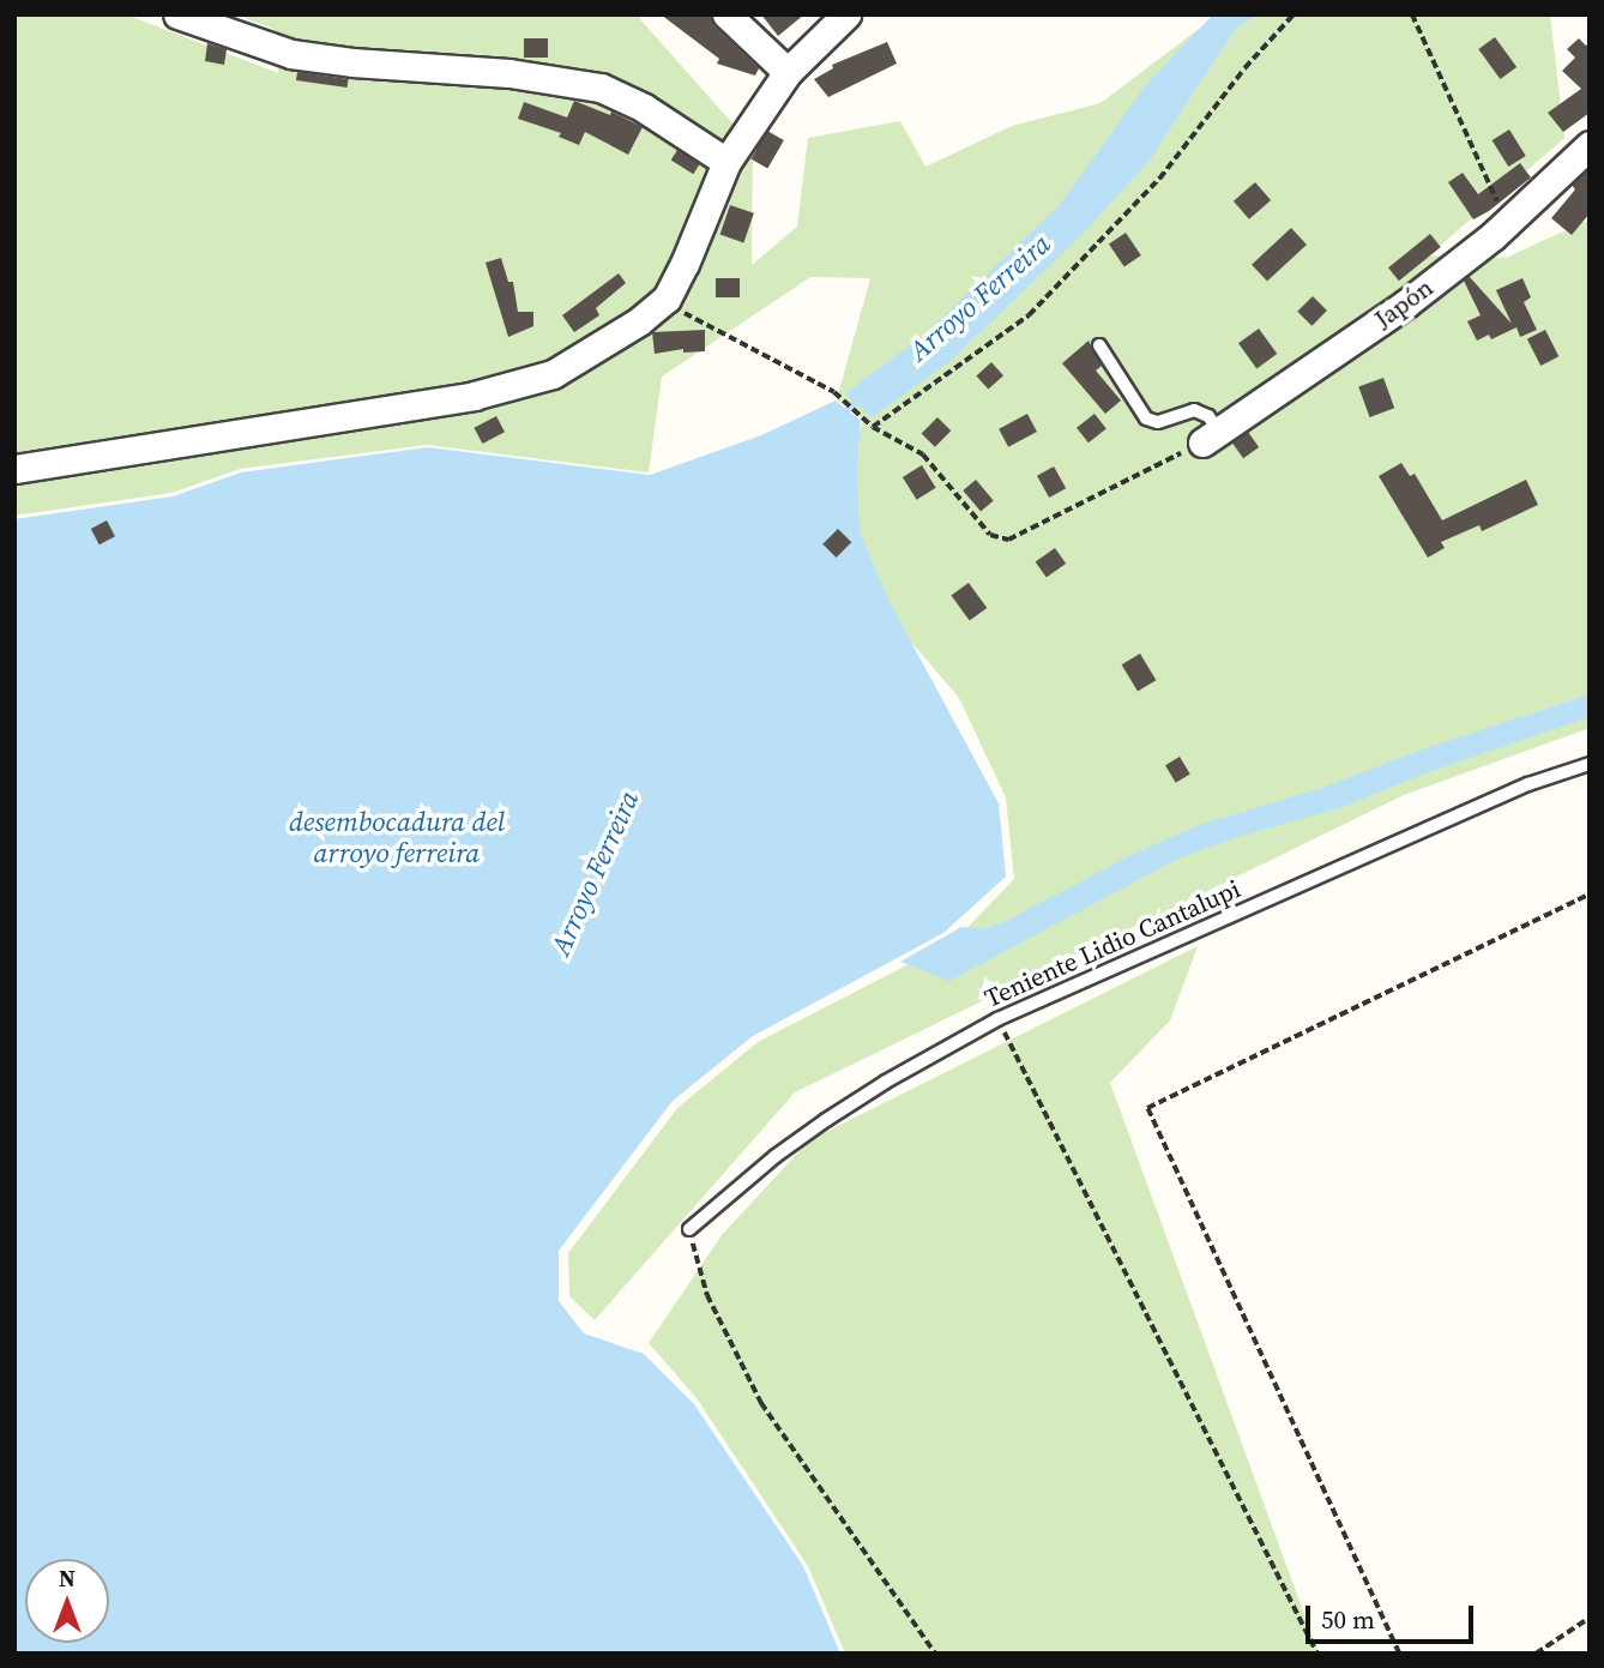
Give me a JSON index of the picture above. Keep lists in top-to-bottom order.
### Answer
{
  "streets": {
    "street": ["Japón"],
    "lane": ["Teniente Lidio Cantalupi"]
  },
  "water": ["Arroyo Ferreira", "desembocadura del arroyo ferreira"],
  "scale_bar": "50 m",
  "north": "top"
}
